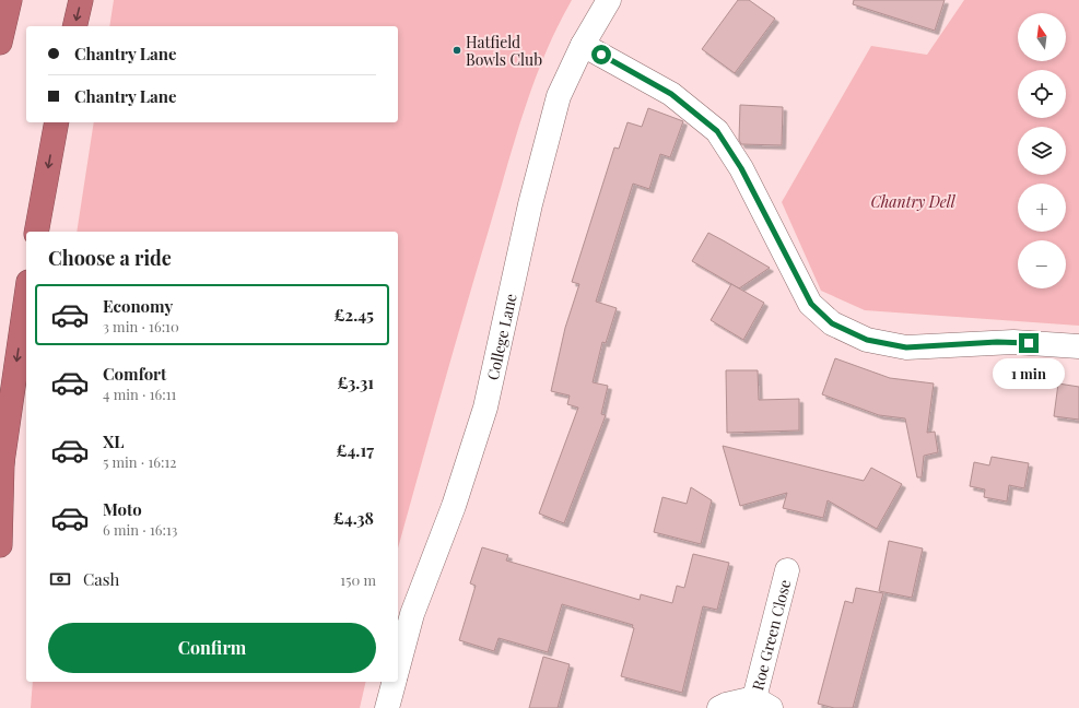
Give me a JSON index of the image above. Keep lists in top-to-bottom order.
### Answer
{
  "streets": {
    "street": ["College Lane", "Roe Green Close"]
  },
  "parks": ["Chantry Dell"],
  "places": ["Hatfield Bowls Club"],
  "north": "top",
  "page": {
    "map_buttons": ["+", "−"],
    "banner": ["Chantry Lane", "Chantry Lane"],
    "heading": "Choose a ride",
    "list": [
      {
        "name": "Economy",
        "note": "3 min · 16:10",
        "value": "£2.45"
      },
      {
        "name": "Comfort",
        "note": "4 min · 16:11",
        "value": "£3.31"
      },
      {
        "name": "XL",
        "note": "5 min · 16:12",
        "value": "£4.17"
      },
      {
        "name": "Moto",
        "note": "6 min · 16:13",
        "value": "£4.38"
      }
    ],
    "bubble": "1 min",
    "pay": ["Cash", "150 m"],
    "buttons": "Confirm"
  }
}
